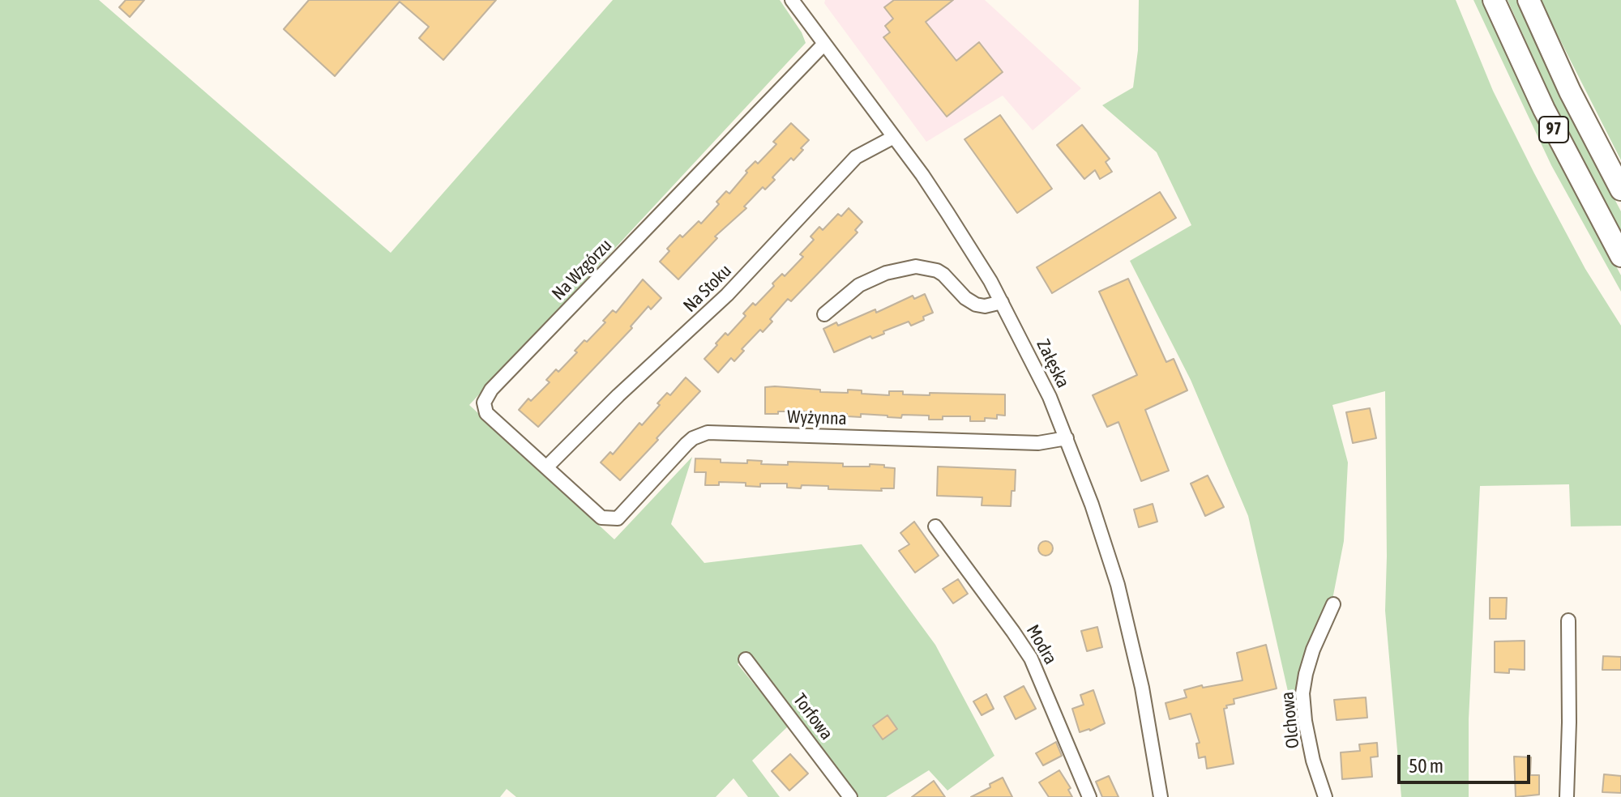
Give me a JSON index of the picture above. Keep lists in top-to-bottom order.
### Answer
{
  "streets": {
    "main road": ["97"],
    "street": [
      "Na Wzgórzu",
      "Na Stoku",
      "Załęska",
      "Wyżynna",
      "Modra",
      "Torfowa",
      "Olchowa"
    ]
  },
  "crossings": [
    ["Na Wzgórzu", "Na Stoku"],
    ["Na Wzgórzu", "Załęska"],
    ["Na Wzgórzu", "Wyżynna"],
    ["Na Stoku", "Załęska"],
    ["Załęska", "Wyżynna"]
  ],
  "scale_bar": "50 m"
}
